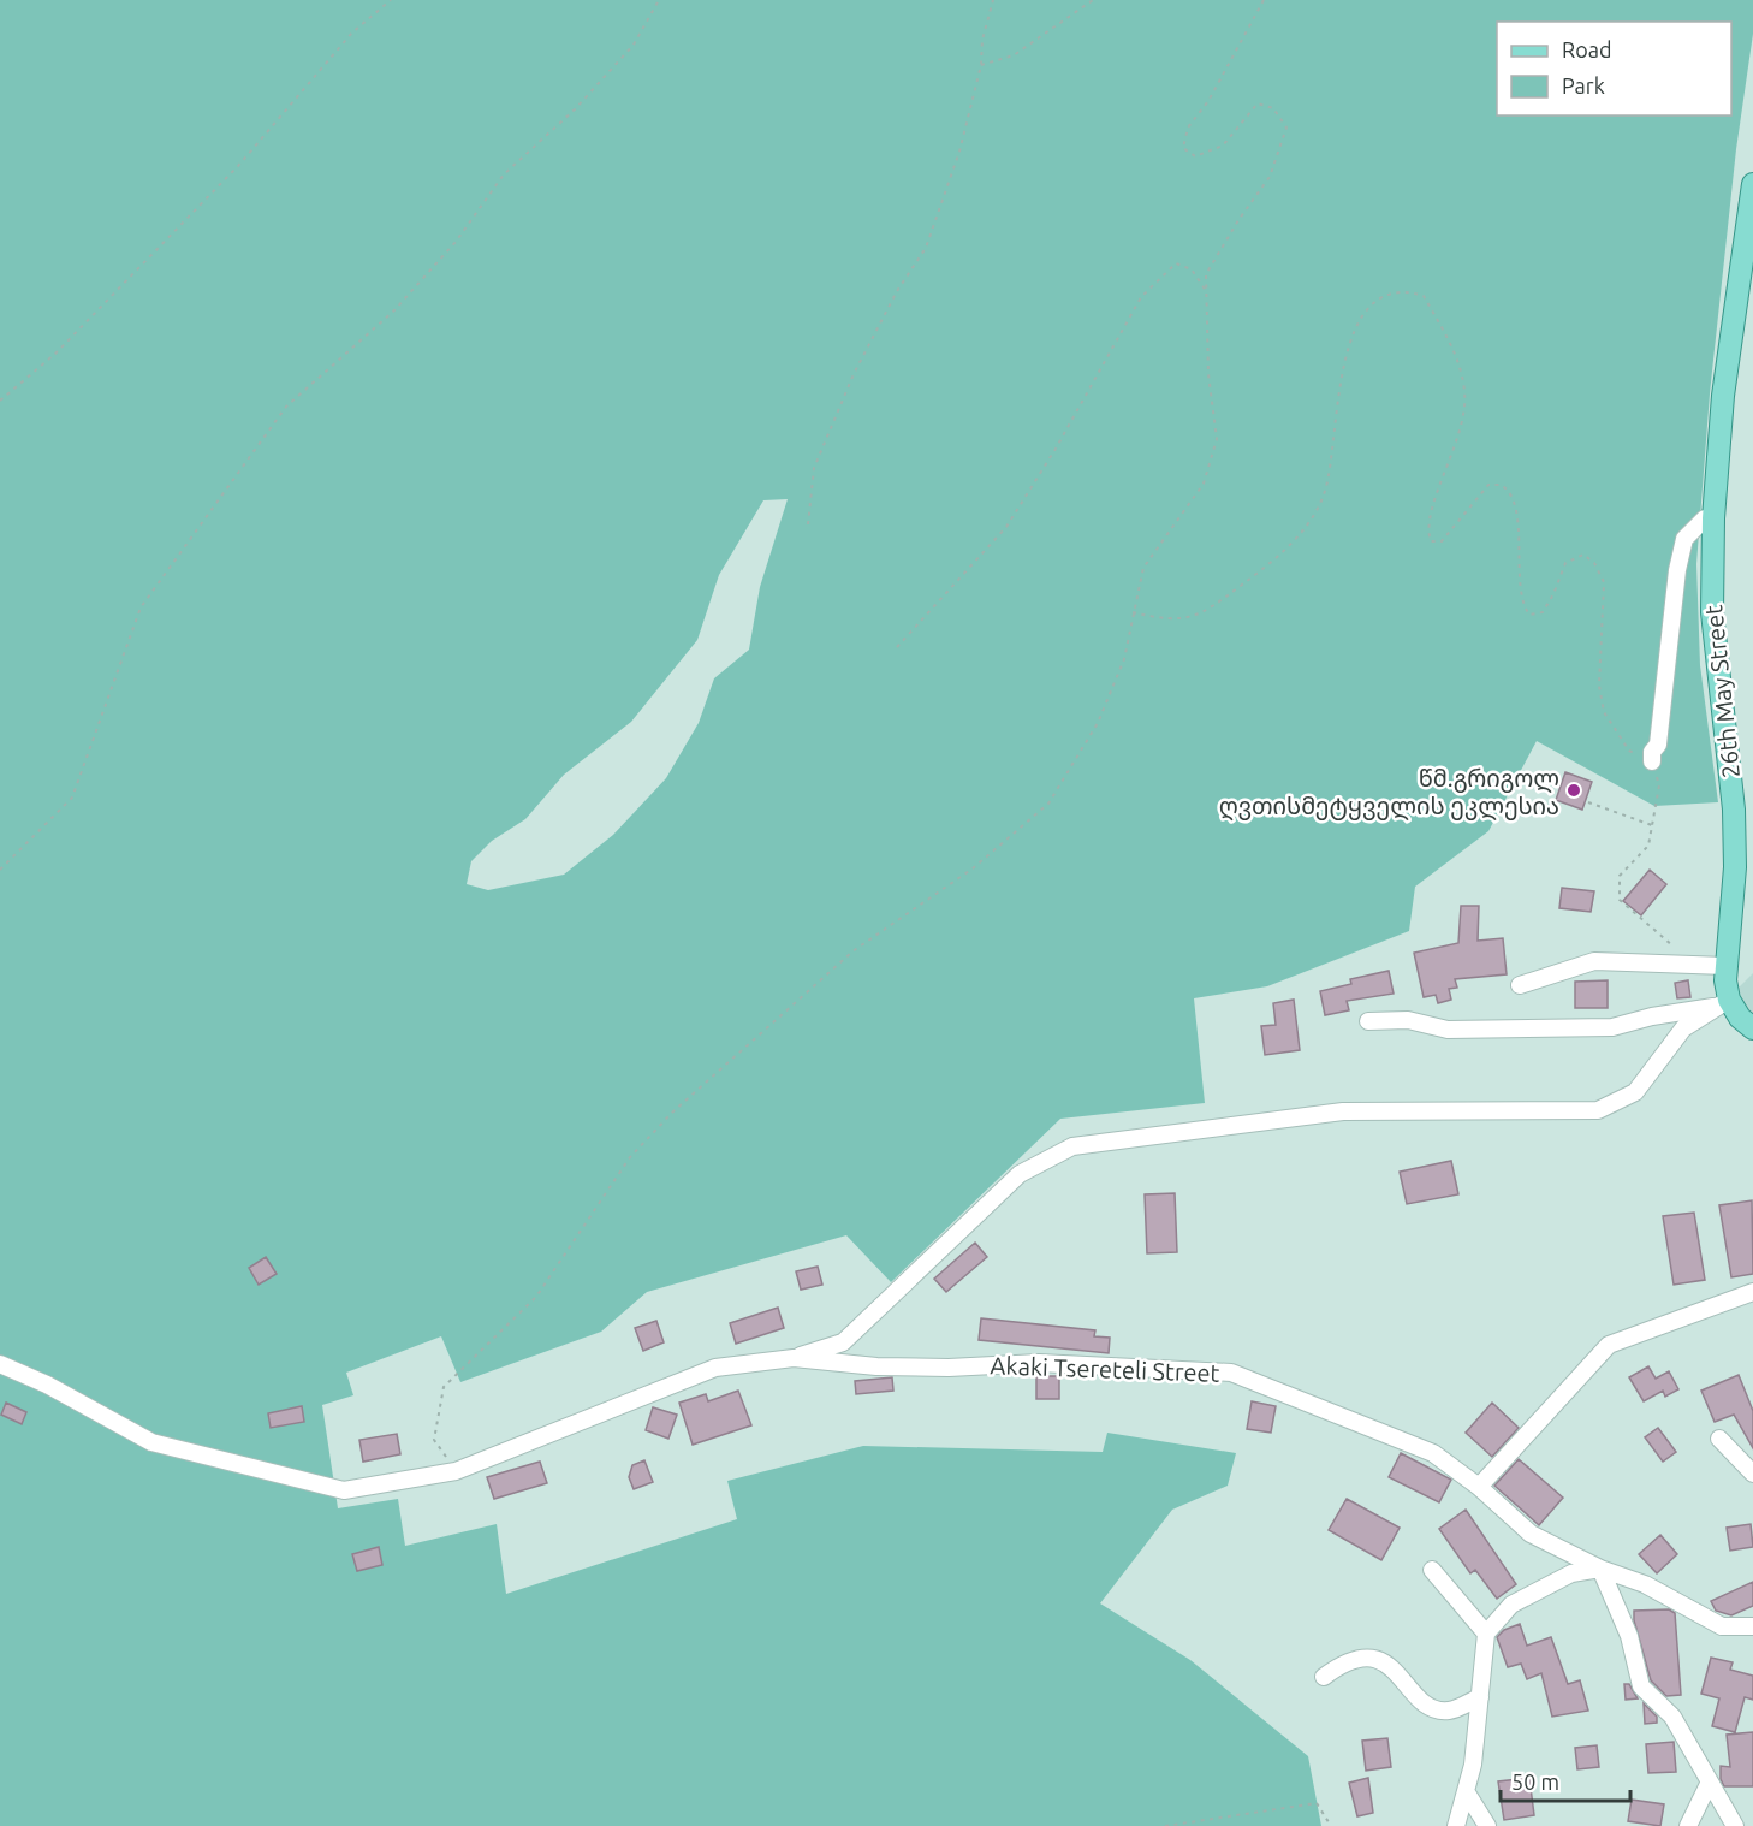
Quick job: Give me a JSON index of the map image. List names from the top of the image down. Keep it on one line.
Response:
{"streets":{"main road":["26th May Street"],"street":["Akaki Tsereteli Street"]},"places":["წმ.გრიგოლ ღვთისმეტყველის ეკლესია"],"legend":["Road","Park"],"scale_bar":"50 m"}
